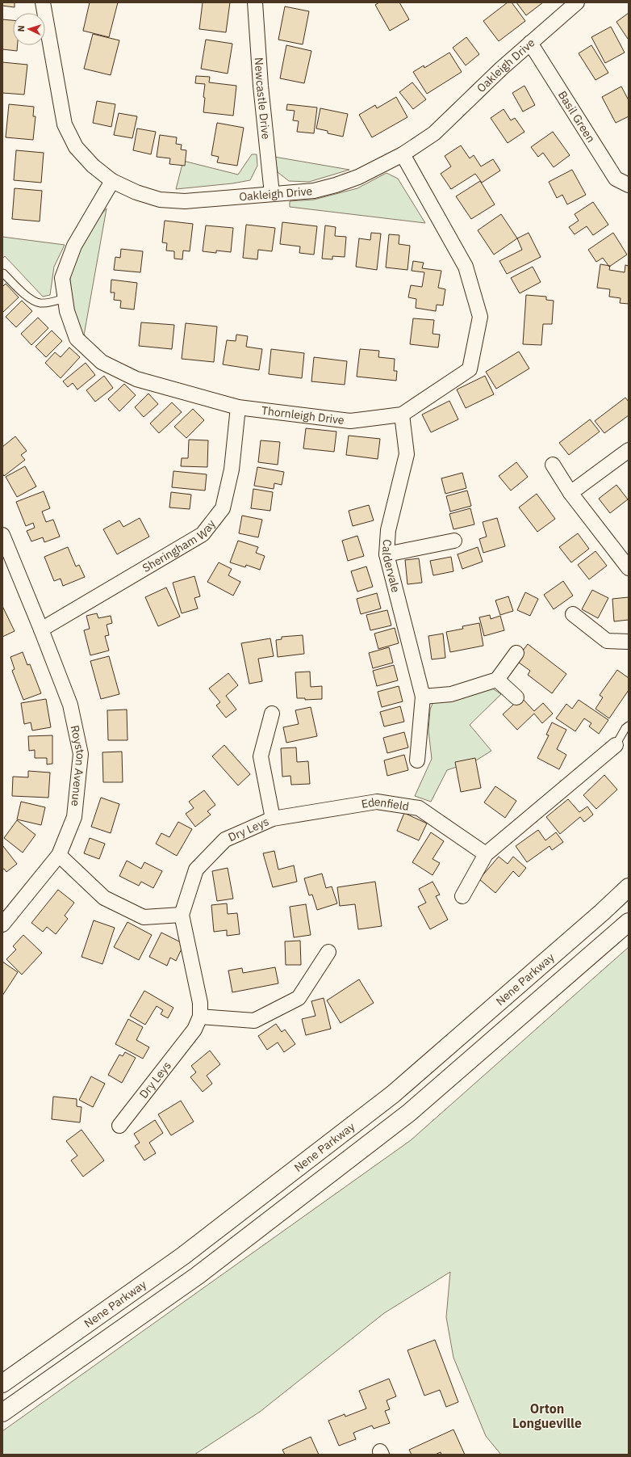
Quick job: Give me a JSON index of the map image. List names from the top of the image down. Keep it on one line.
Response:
{"streets":{"highway":["Nene Parkway"],"street":["Oakleigh Drive","Newcastle Drive","Basil Green","Thornleigh Drive","Sheringham Way","Caldervale","Royston Avenue","Edenfield","Dry Leys"]},"crossings":[["Oakleigh Drive","Newcastle Drive"],["Oakleigh Drive","Basil Green"],["Oakleigh Drive","Thornleigh Drive"],["Thornleigh Drive","Sheringham Way"],["Thornleigh Drive","Caldervale"],["Sheringham Way","Royston Avenue"],["Edenfield","Dry Leys"]],"districts":["Orton Longueville"],"north":"left"}
